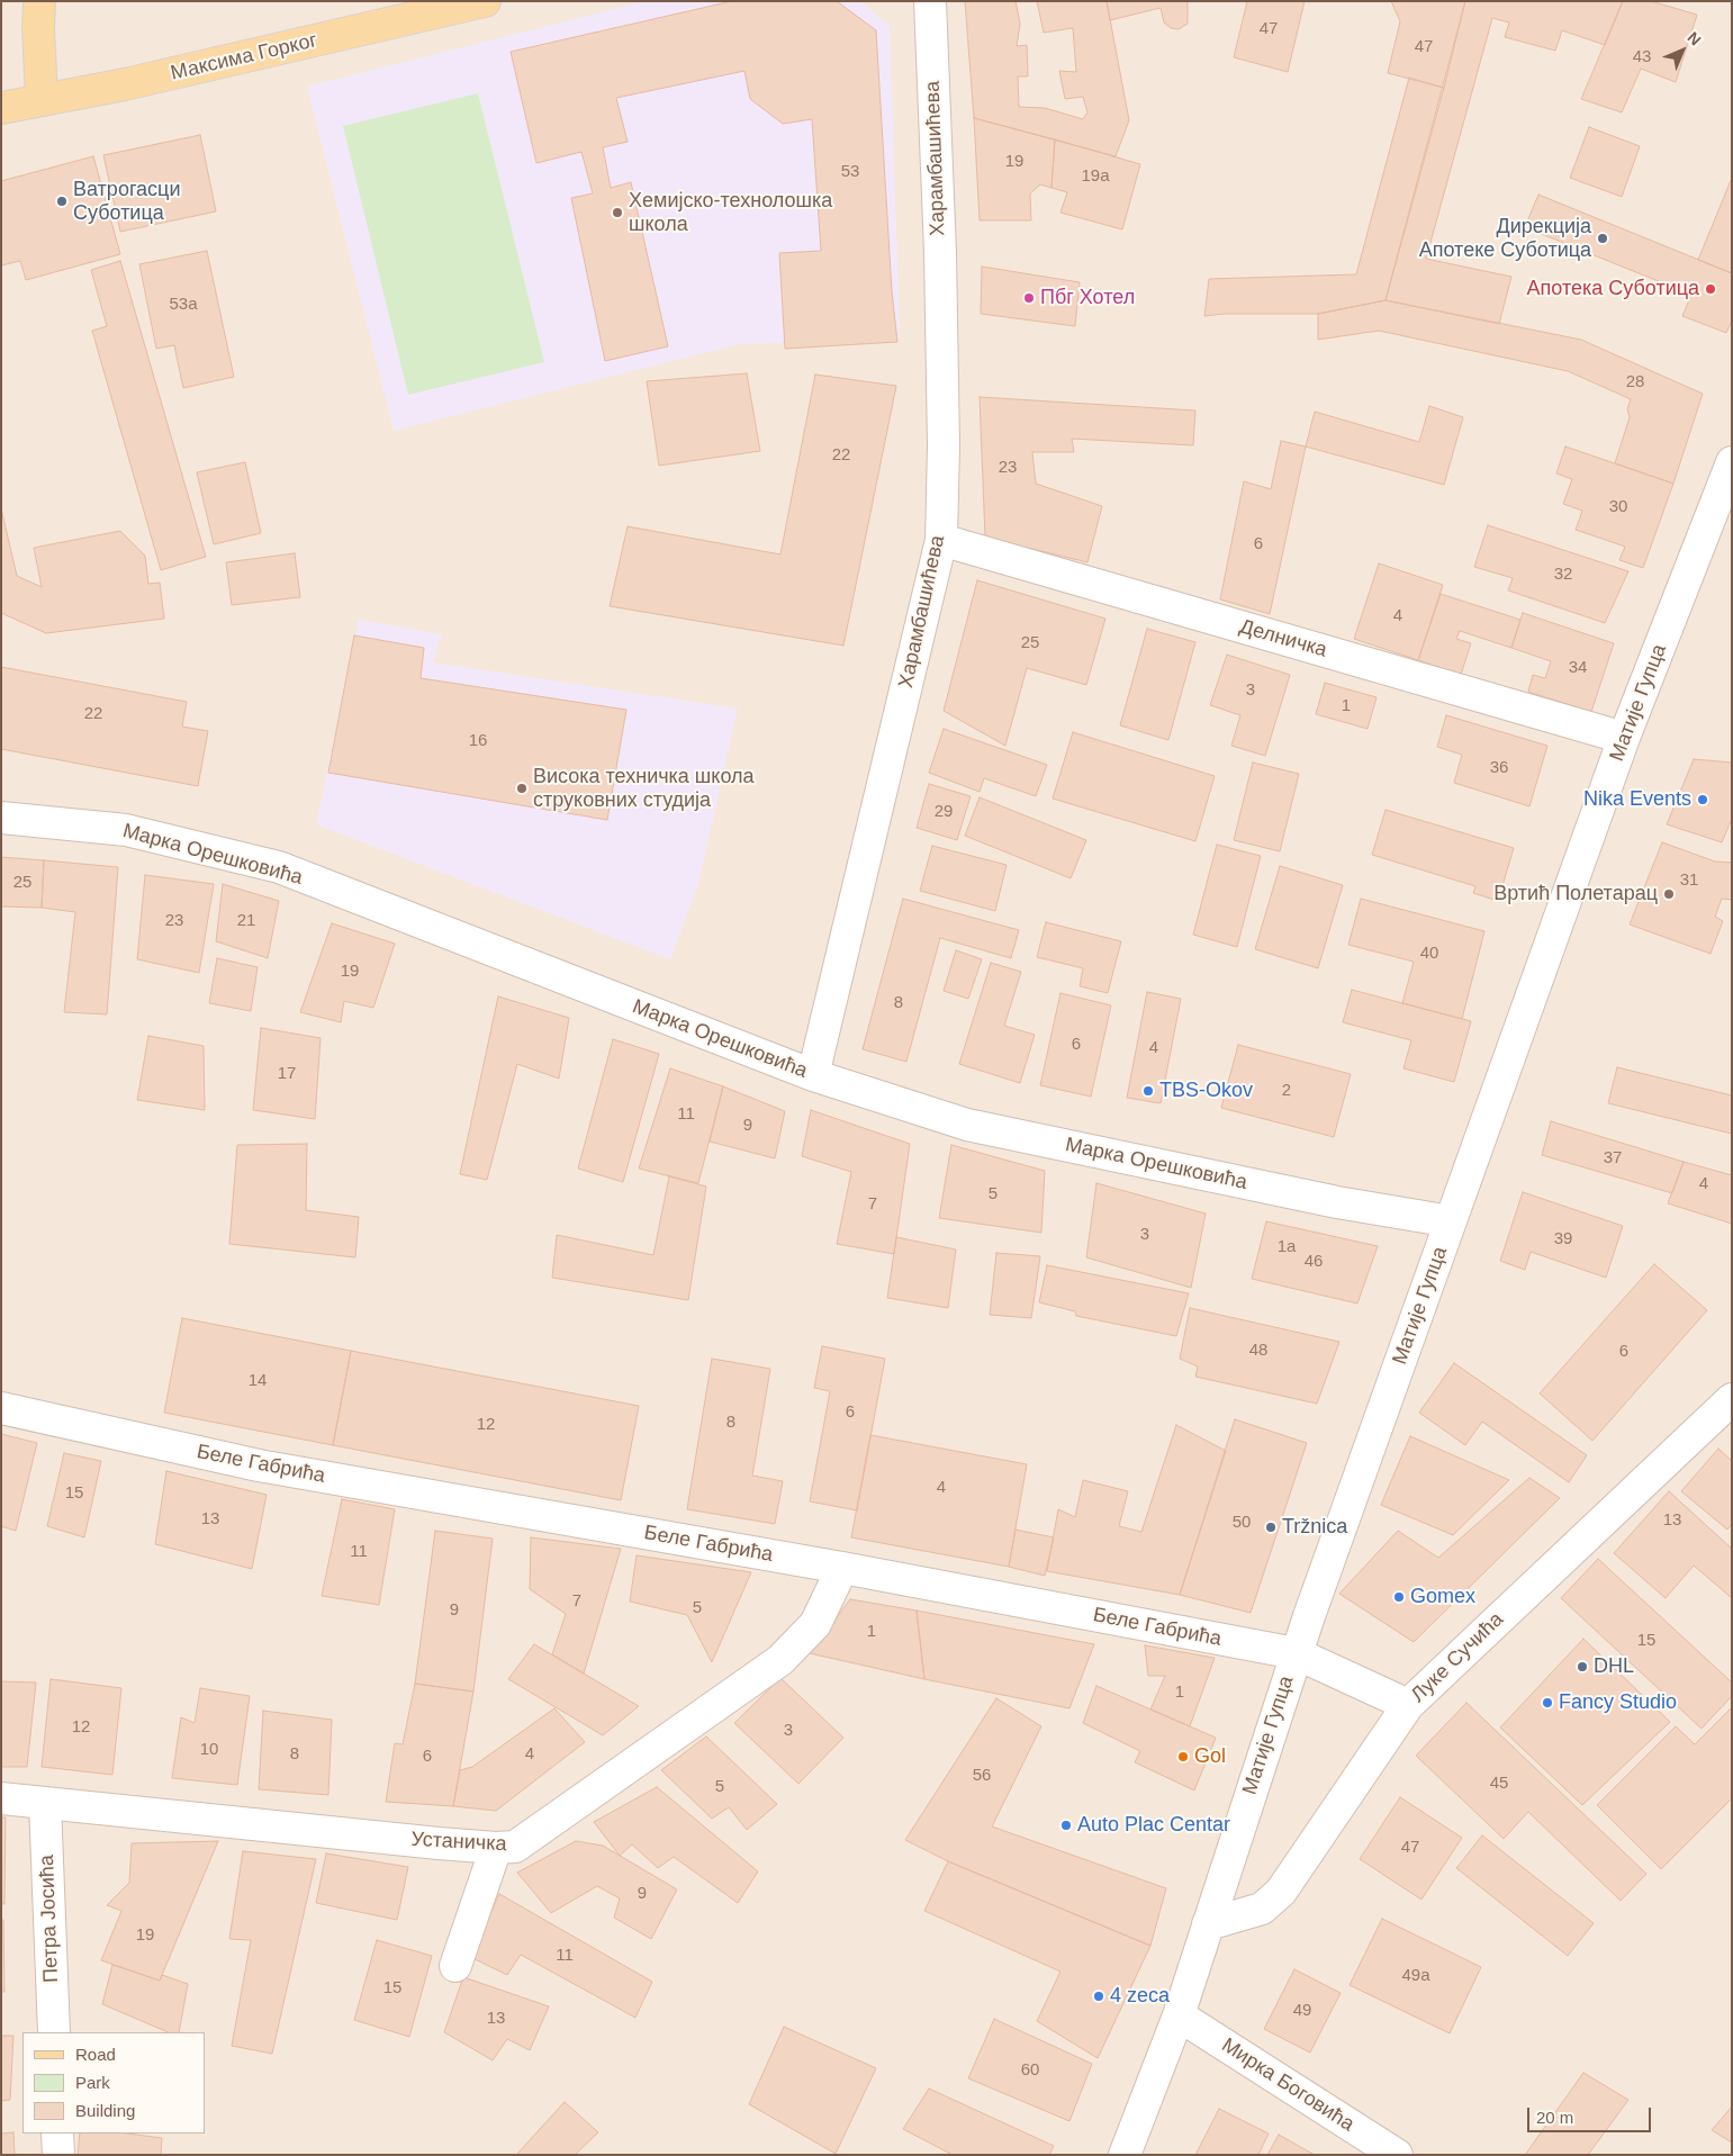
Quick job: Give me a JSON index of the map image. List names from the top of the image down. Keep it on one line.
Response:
{"streets":{"main road":["Максима Горког"],"street":["Харамбашићева","Делничка","Матије Гупца","Марка Орешковића","Беле Габрића","Луке Сучића","Устаничка","Петра Јосића","Мирка Боговића"]},"crossings":[["Харамбашићева","Делничка"],["Харамбашићева","Марка Орешковића"],["Делничка","Матије Гупца"],["Матије Гупца","Марка Орешковића"],["Матије Гупца","Беле Габрића"],["Матије Гупца","Луке Сучића"],["Матије Гупца","Мирка Боговића"],["Беле Габрића","Луке Сучића"],["Беле Габрића","Устаничка"],["Устаничка","Петра Јосића"]],"places":["Ватрогасци Суботица","Хемијско-технолошка школа","Дирекција Апотеке Суботица","Апотека Суботица","Пбг Хотел","Висока техничка школа струковних студија","Nika Events","Вртић Полетарац","TBS-Okov","Tržnica","Gomex","DHL","Fancy Studio","Gol","Auto Plac Centar","4 zeca"],"house_numbers":["47","47","43","19","53","19a","53a","28","22","23","30","6","32","4","25","34","3","1","22","16","36","29","31","25","23","21","40","19","8","6","4","17","2","11","9","37","4","5","7","3","39","1a","46","48","6","14","6","8","12","4","15","13","13","50","11","7","5","9","1","15","1","12","3","10","8","4","6","56","45","5","47","9","19","11","49a","15","49","13","60"],"legend":["Road","Park","Building"],"scale_bar":"20 m","north":"top right"}
